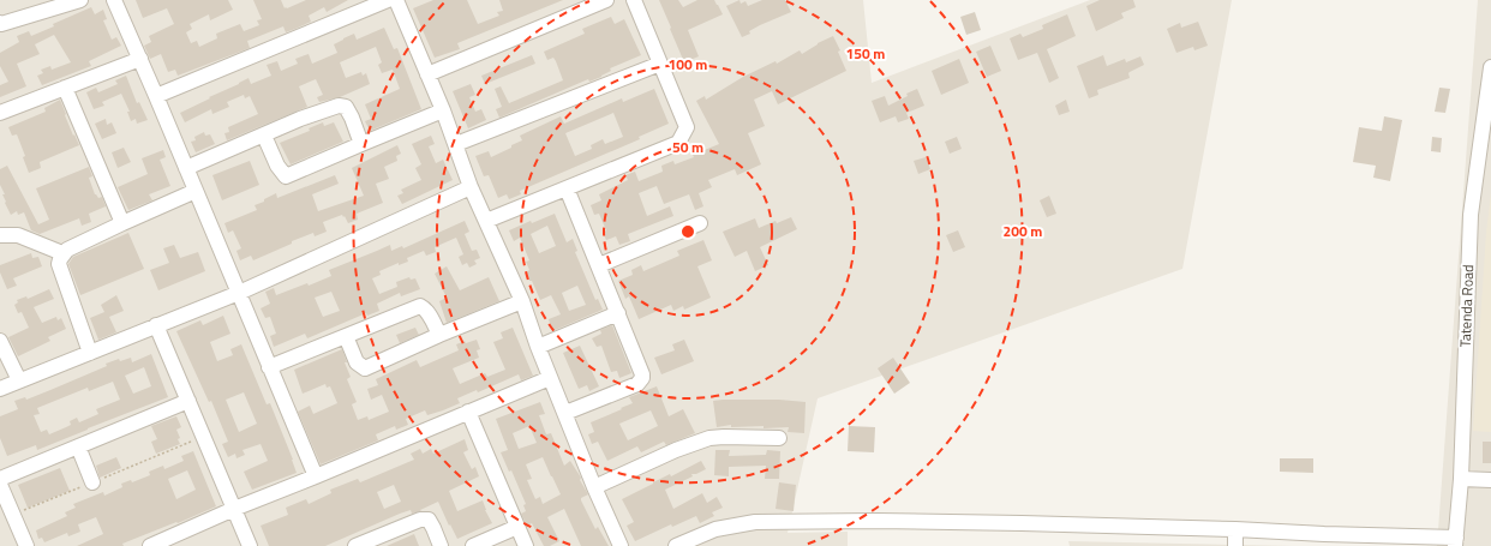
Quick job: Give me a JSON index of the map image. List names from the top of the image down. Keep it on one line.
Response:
{"streets":{"street":["Tatenda Road"]},"rings":["150 m","100 m","50 m","200 m"]}
